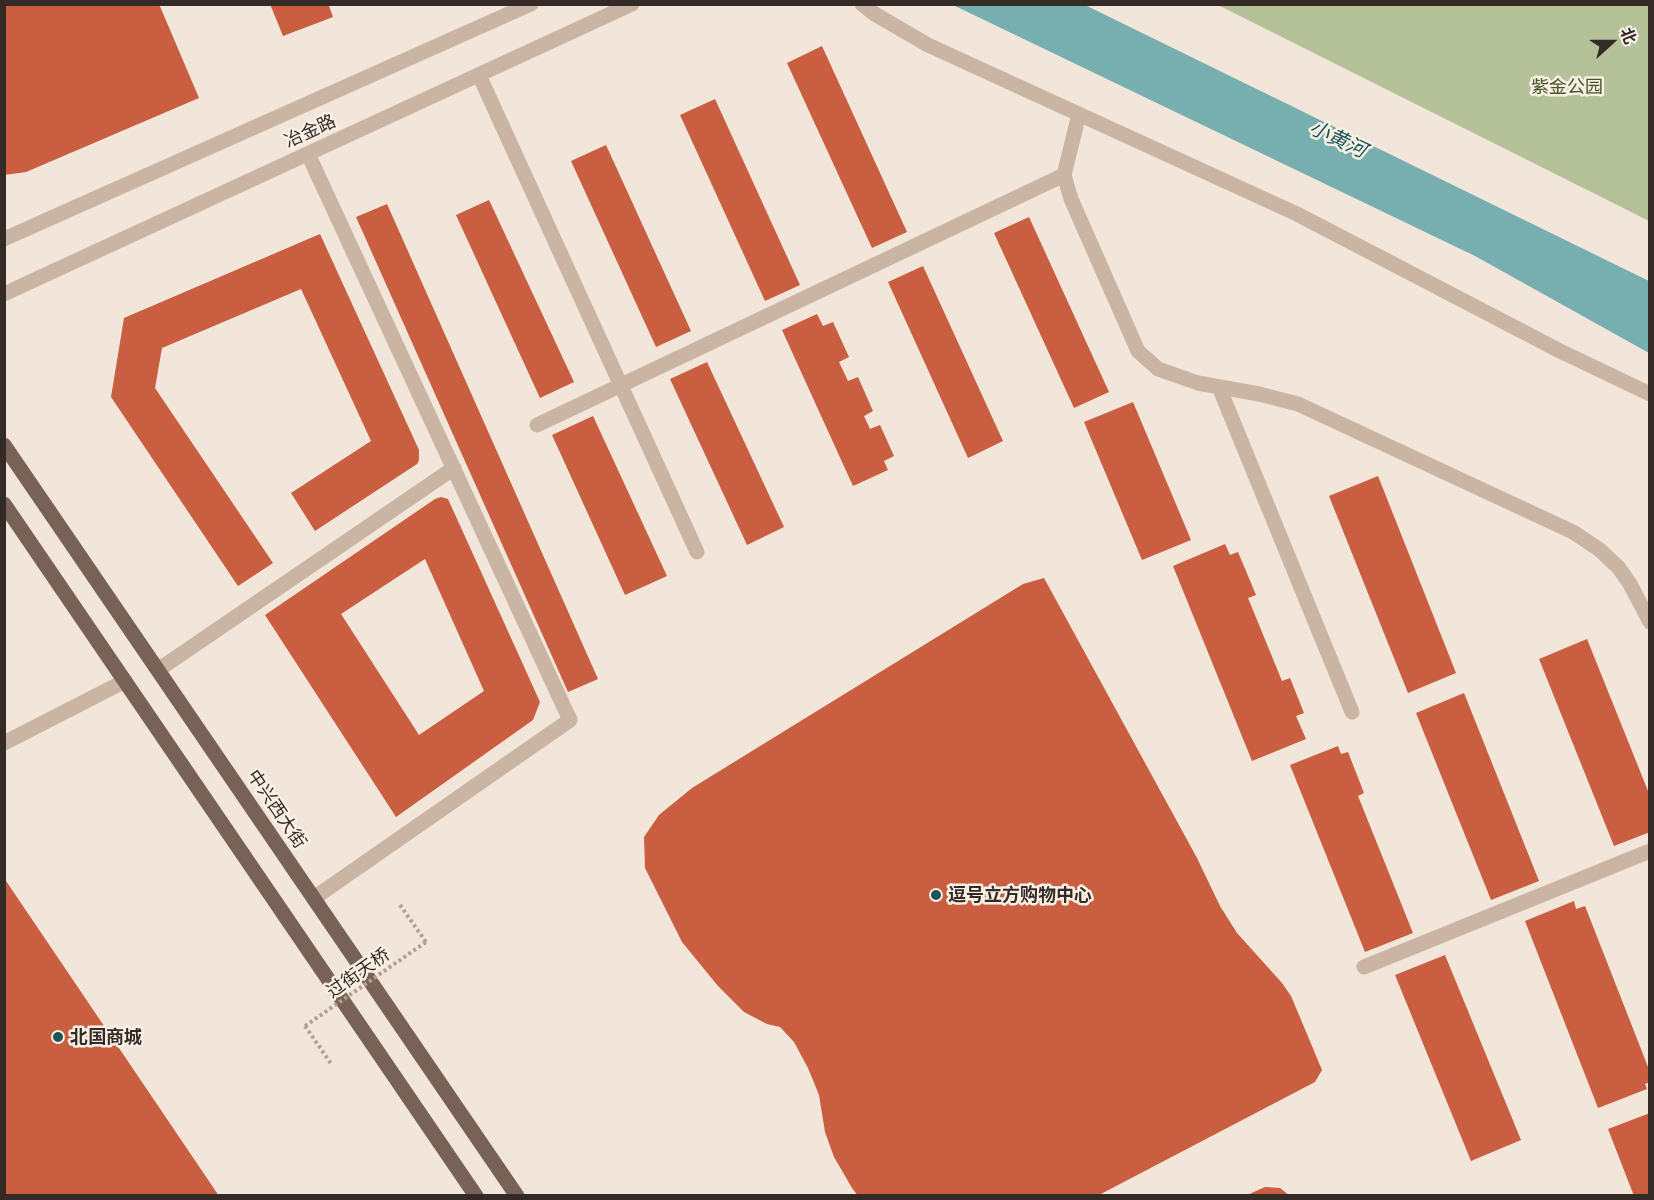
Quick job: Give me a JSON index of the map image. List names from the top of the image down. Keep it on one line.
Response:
{"streets":{"main road":["中兴西大街"],"street":["冶金路"],"path":["过街天桥"]},"water":["小黄河"],"parks":["紫金公园"],"places":["逗号立方购物中心","北国商城"],"north":"right"}
